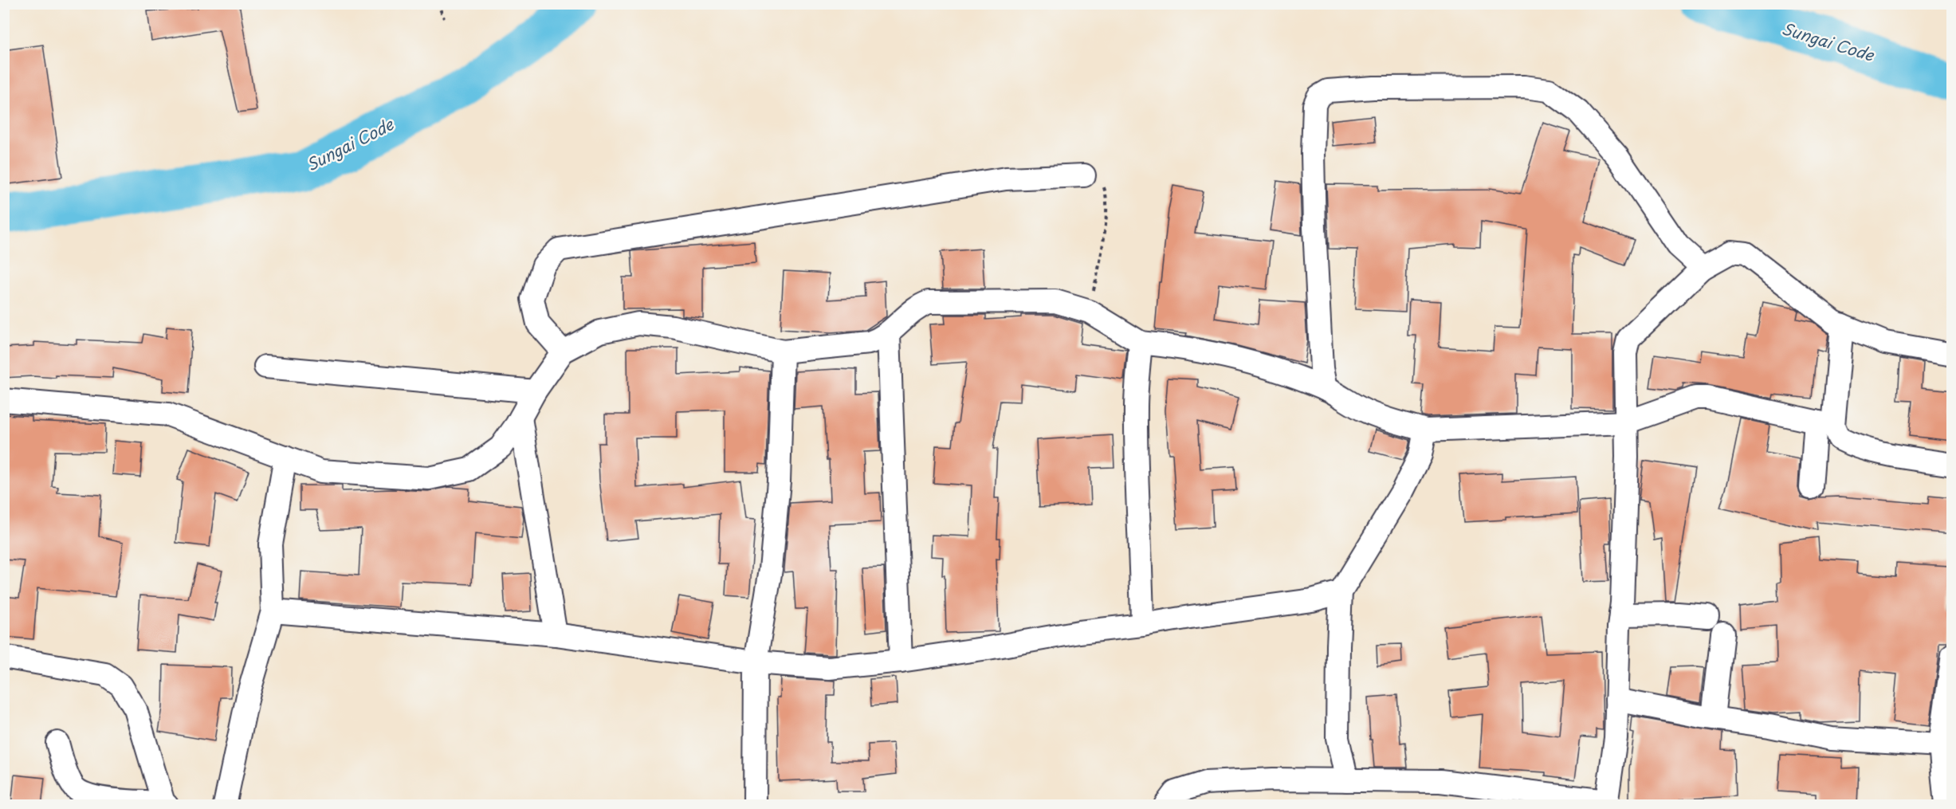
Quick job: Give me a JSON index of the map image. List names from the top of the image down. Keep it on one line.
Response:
{"water":["Sungai Code"]}
